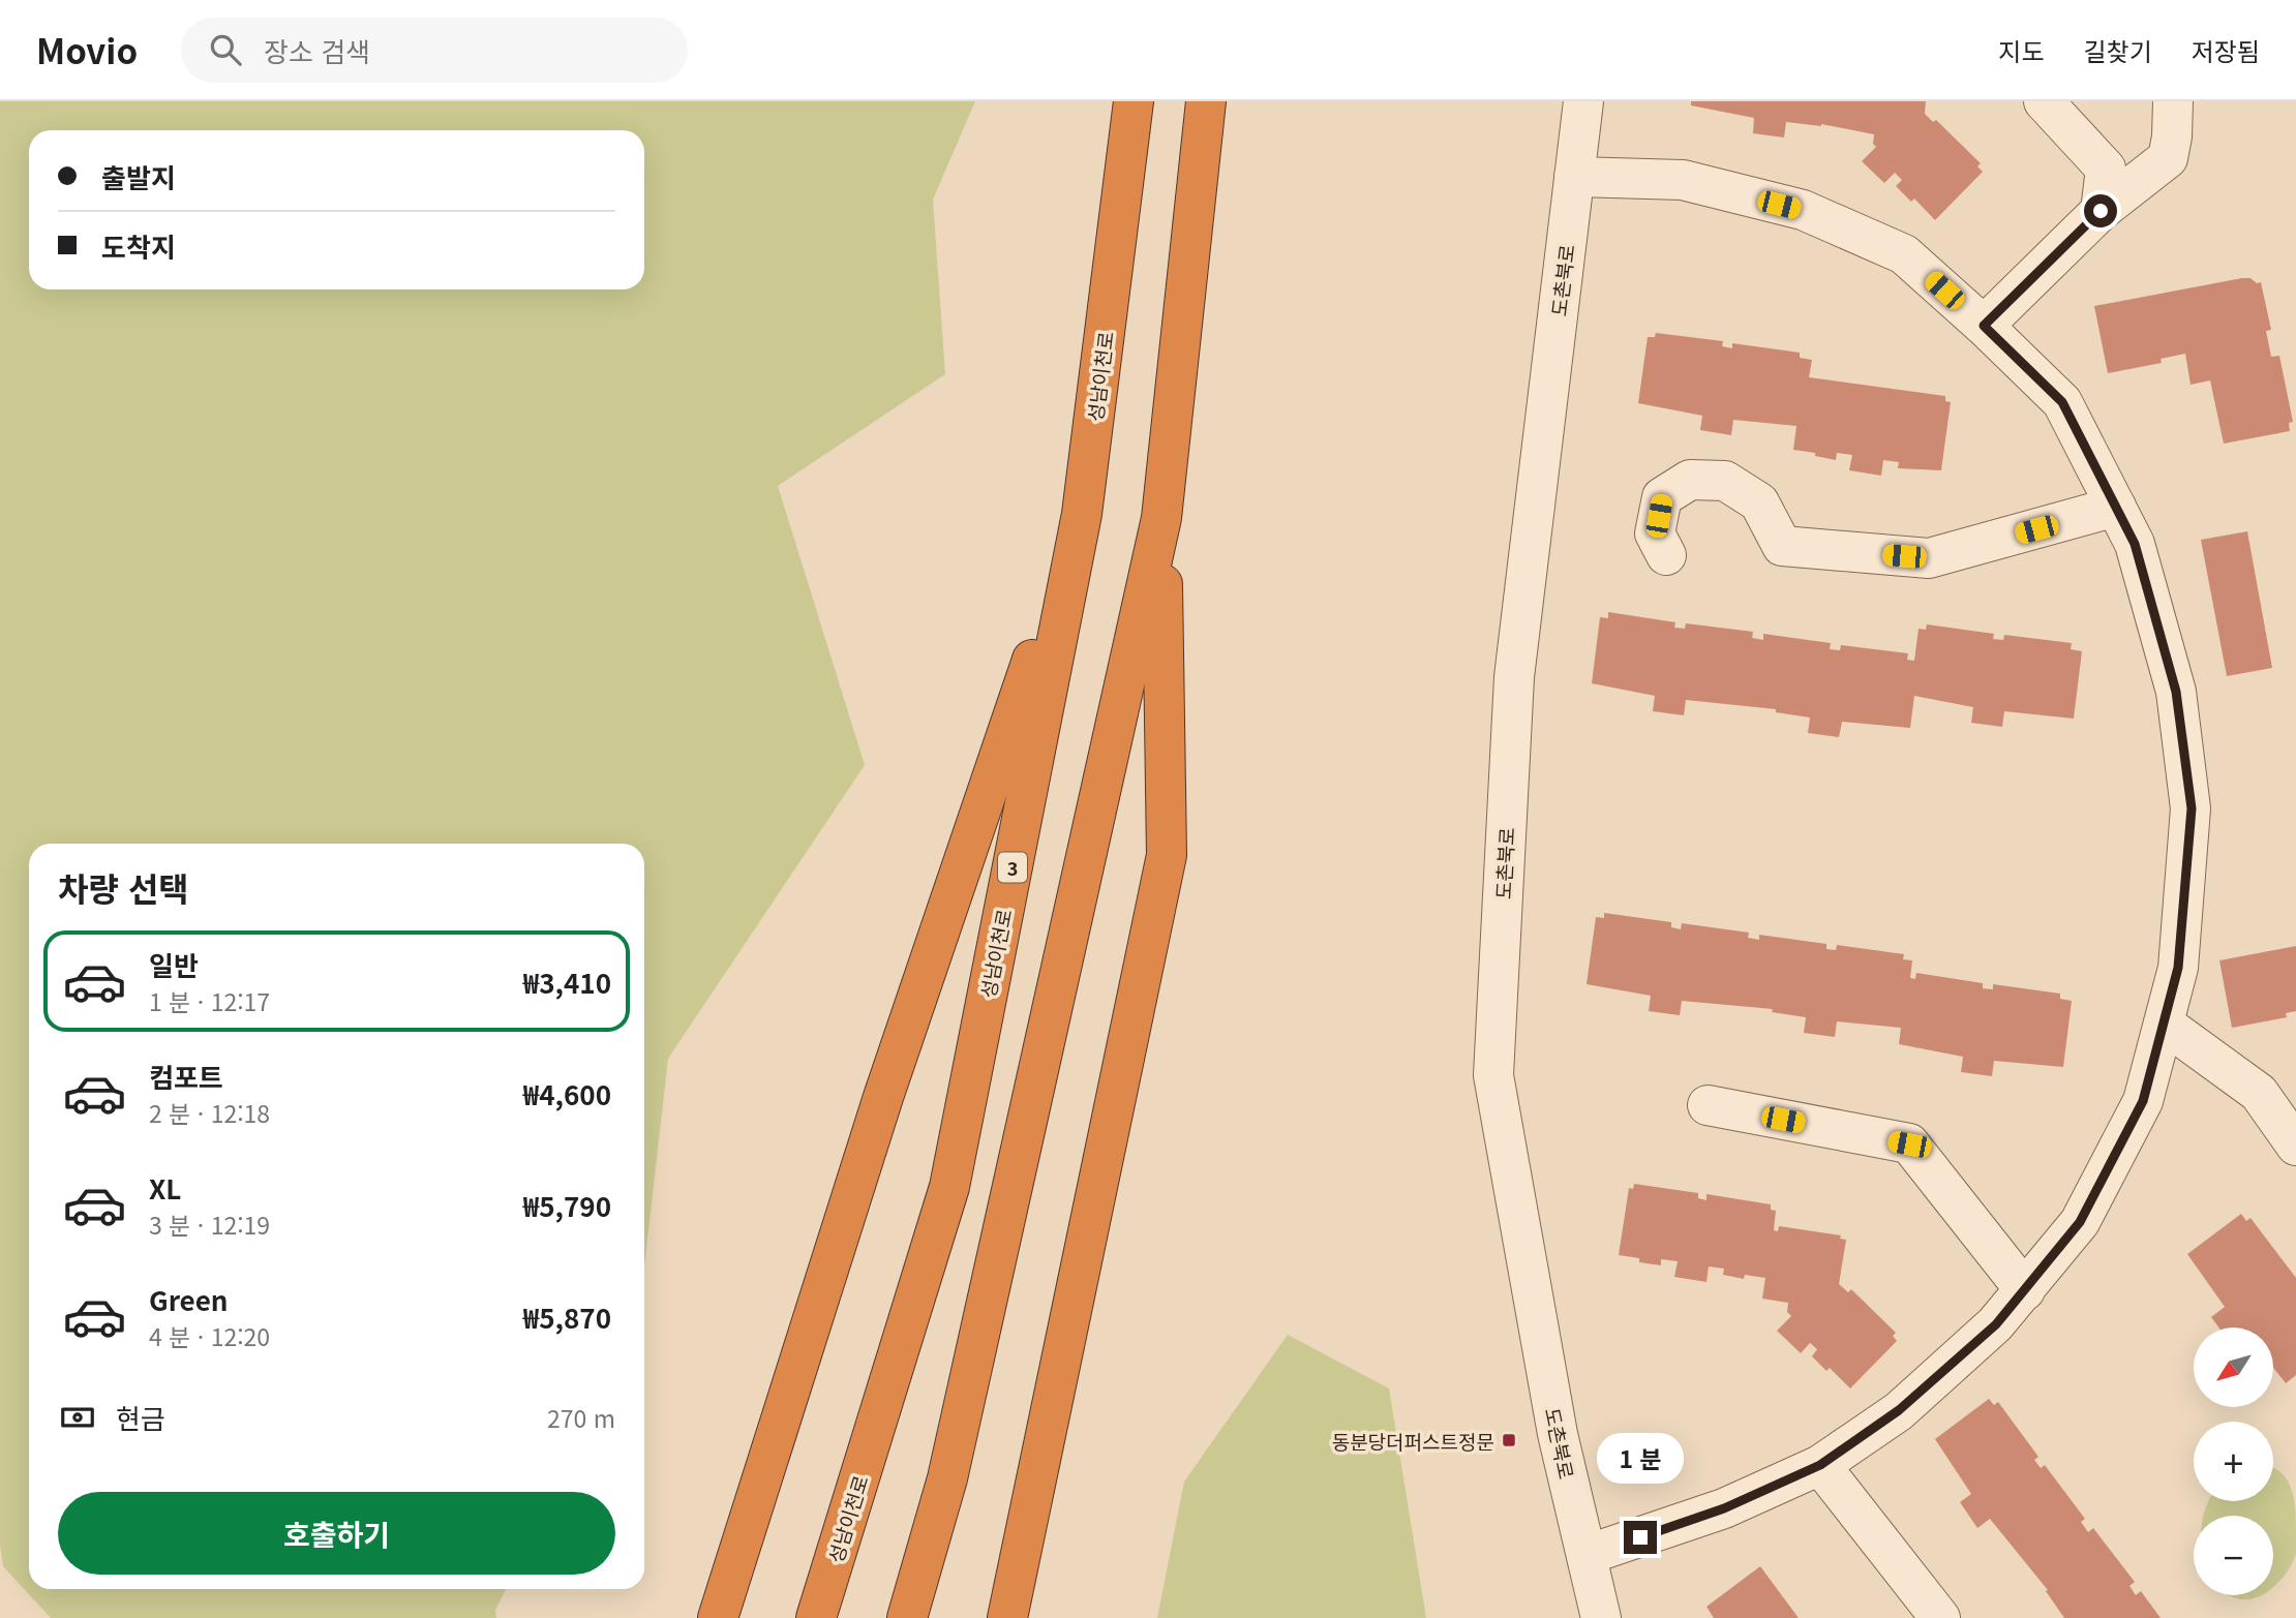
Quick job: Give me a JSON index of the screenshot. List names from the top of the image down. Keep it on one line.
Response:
{"streets":{"highway":["성남이천로","3"],"street":["도촌북로"]},"places":{"transit":["동분당더퍼스트정문"]},"north":"bottom left","page":{"header":"Movio","search":"장소 검색","nav":["지도","길찾기","저장됨"],"banner":["출발지","도착지"],"heading":"차량 선택","list":[{"name":"일반","note":"1 분 · 12:17","value":"₩3,410"},{"name":"컴포트","note":"2 분 · 12:18","value":"₩4,600"},{"name":"XL","note":"3 분 · 12:19","value":"₩5,790"},{"name":"Green","note":"4 분 · 12:20","value":"₩5,870"}],"map_buttons":["+","−"],"pay":["현금","270 m"],"bubble":"1 분","buttons":"호출하기"}}
